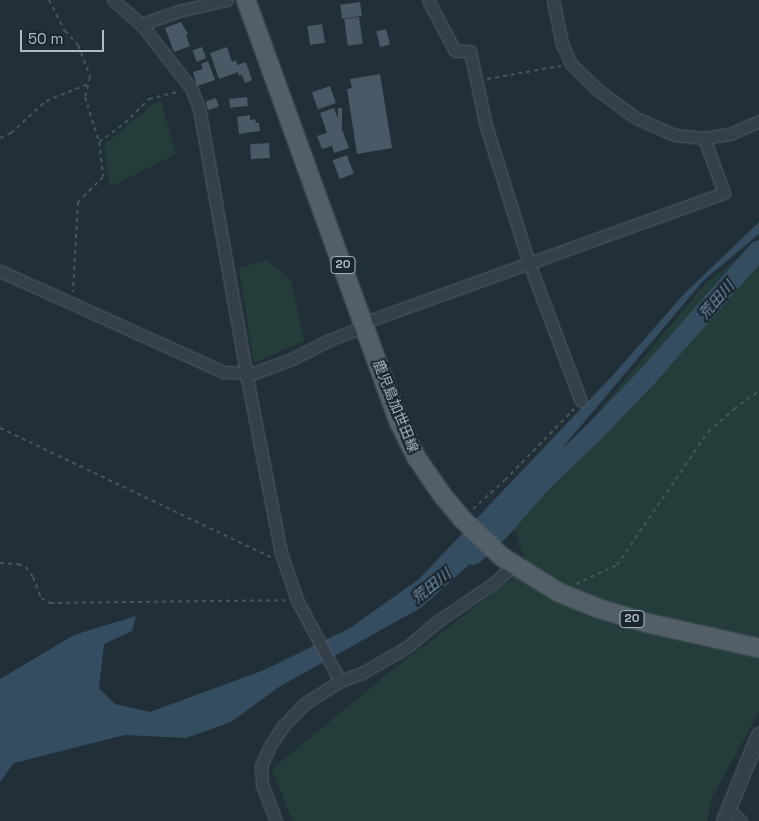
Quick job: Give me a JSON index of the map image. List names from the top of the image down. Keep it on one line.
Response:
{"streets":{"main road":["20","鹿児島加世田線"]},"water":["荒田川"],"scale_bar":"50 m"}
